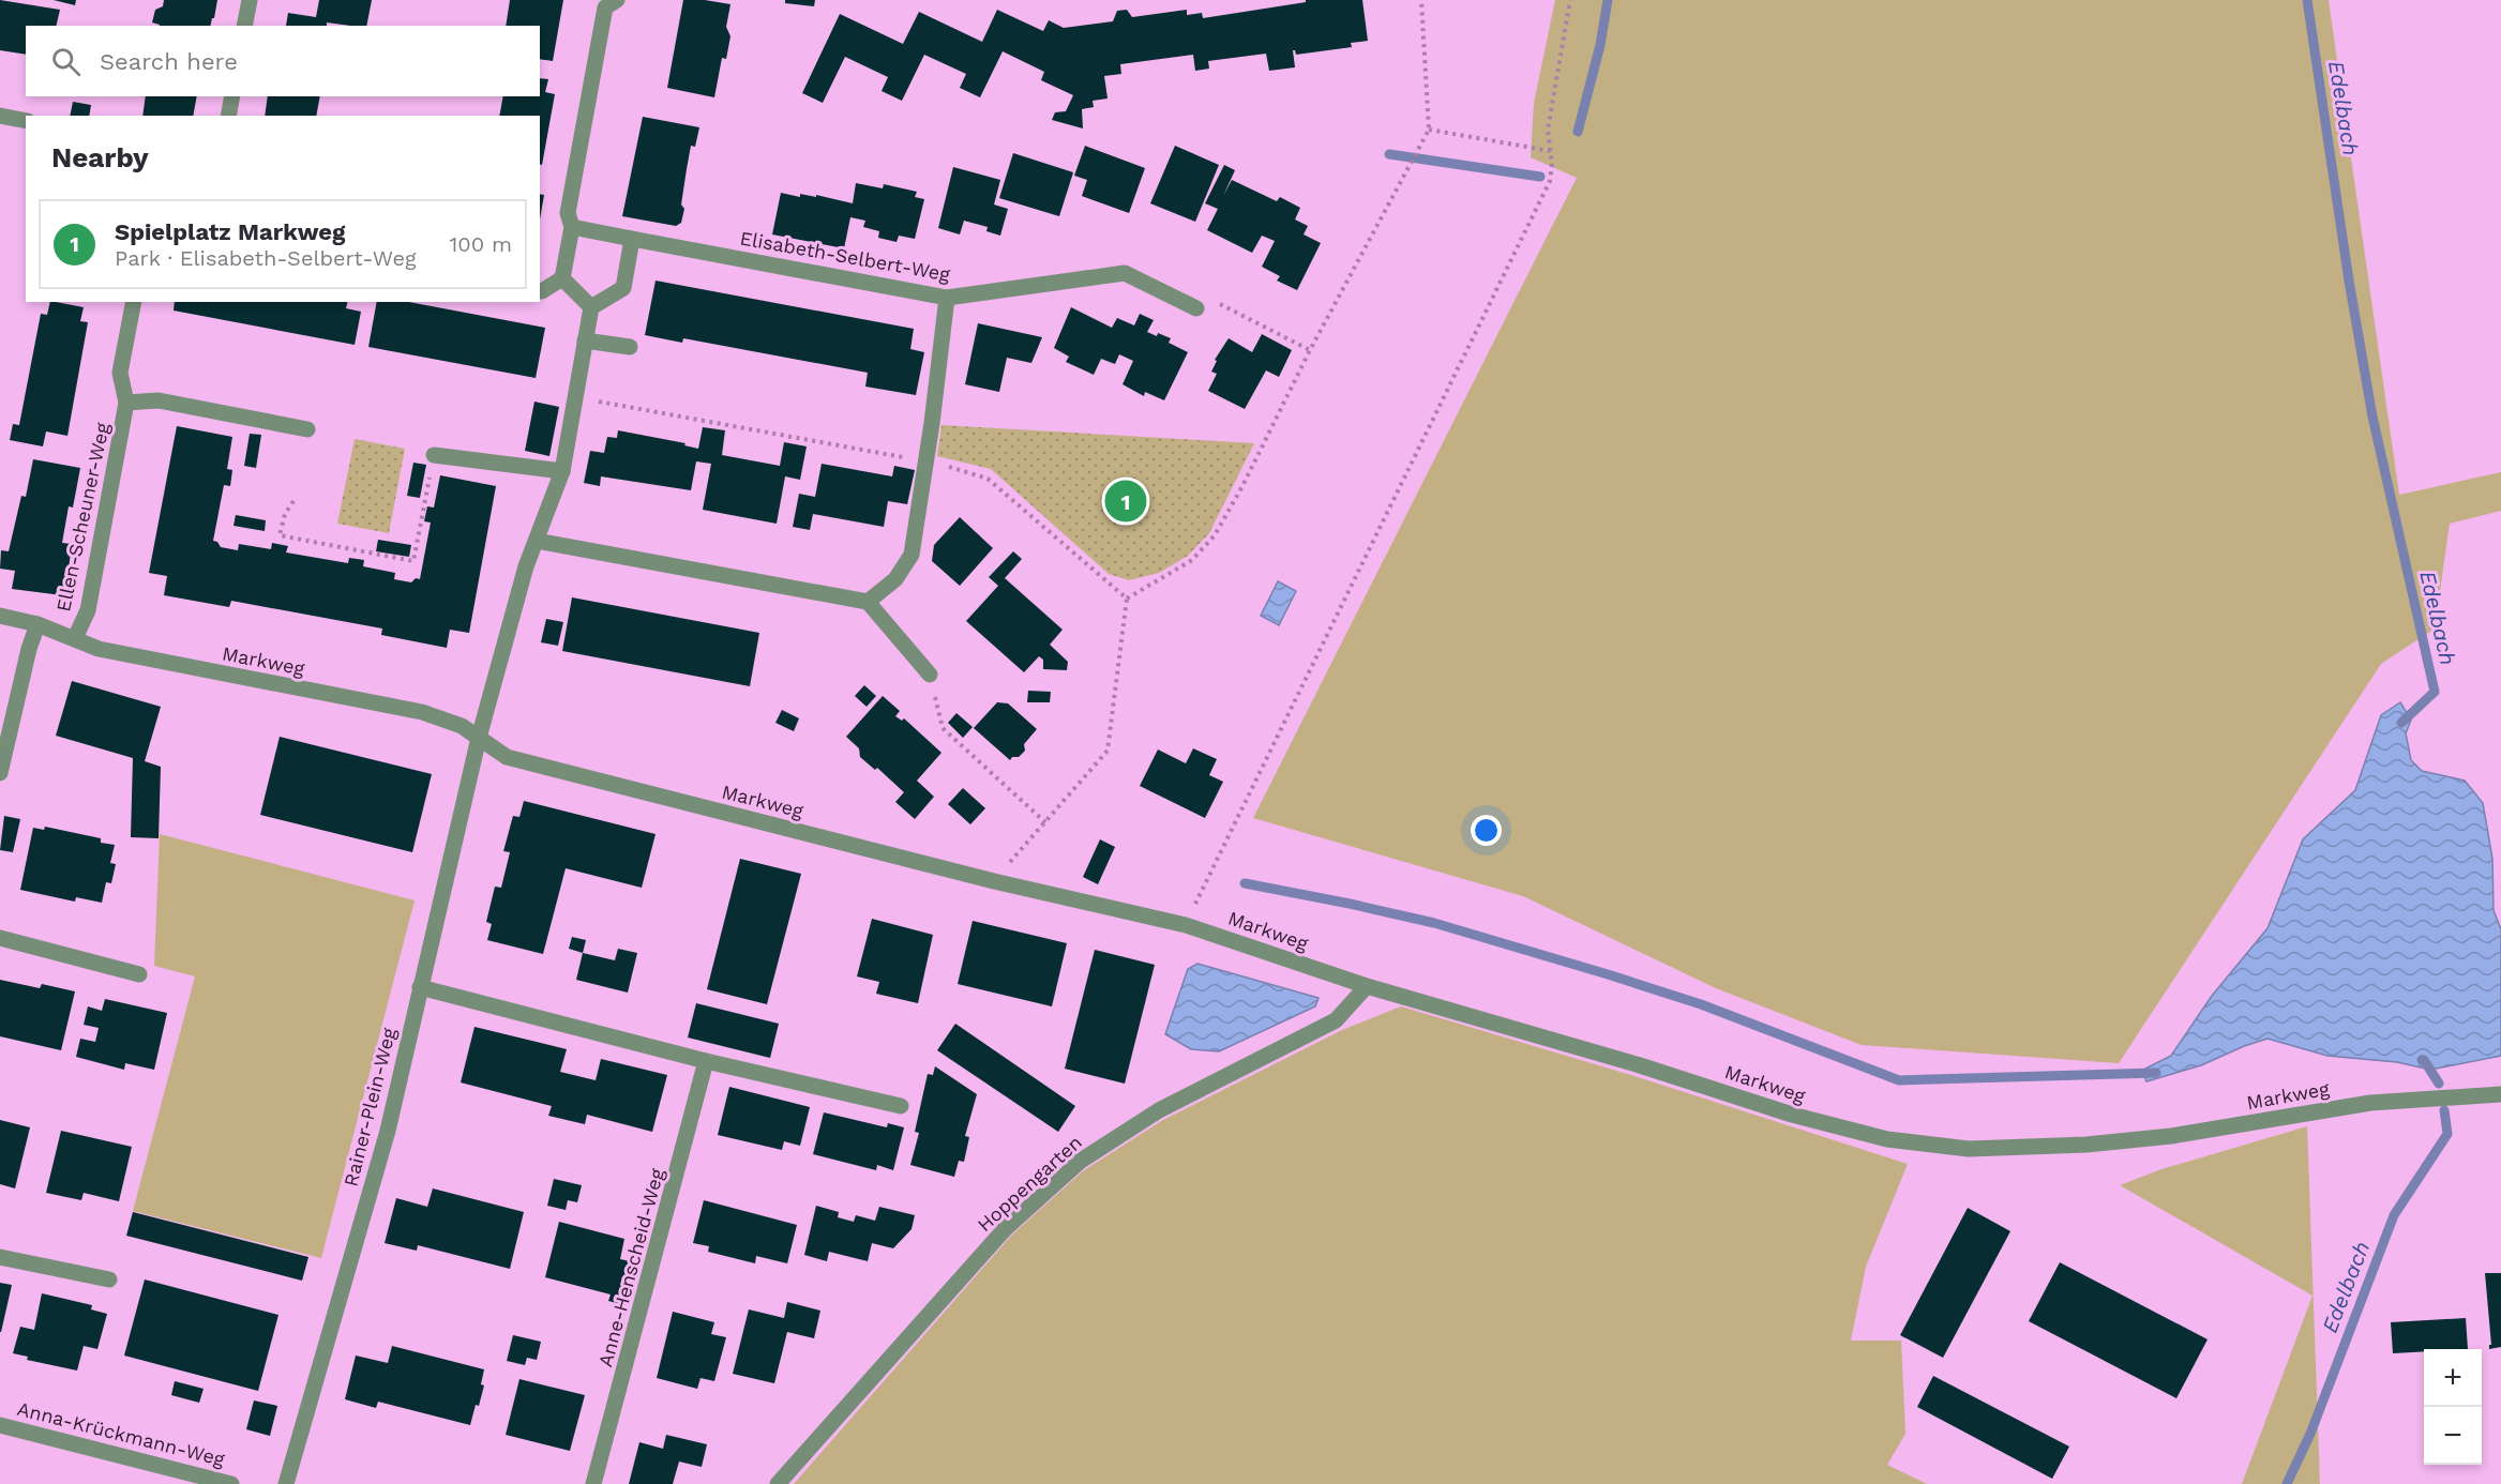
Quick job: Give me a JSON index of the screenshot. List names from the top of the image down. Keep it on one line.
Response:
{"streets":{"street":["Elisabeth-Selbert-Weg","Ellen-Scheuner-Weg","Markweg","Rainer-Plein-Weg","Hoppengarten","Anne-Henscheid-Weg","Anna-Krückmann-Weg"]},"crossings":[["Ellen-Scheuner-Weg","Markweg"],["Markweg","Rainer-Plein-Weg"],["Markweg","Hoppengarten"]],"water":["Edelbach"],"page":{"search":"Search here","heading":"Nearby","list":[{"mark":"1","name":"Spielplatz Markweg","note":"Park · Elisabeth-Selbert-Weg","value":"100 m"}],"pins":"1","map_buttons":["+","−"]}}
